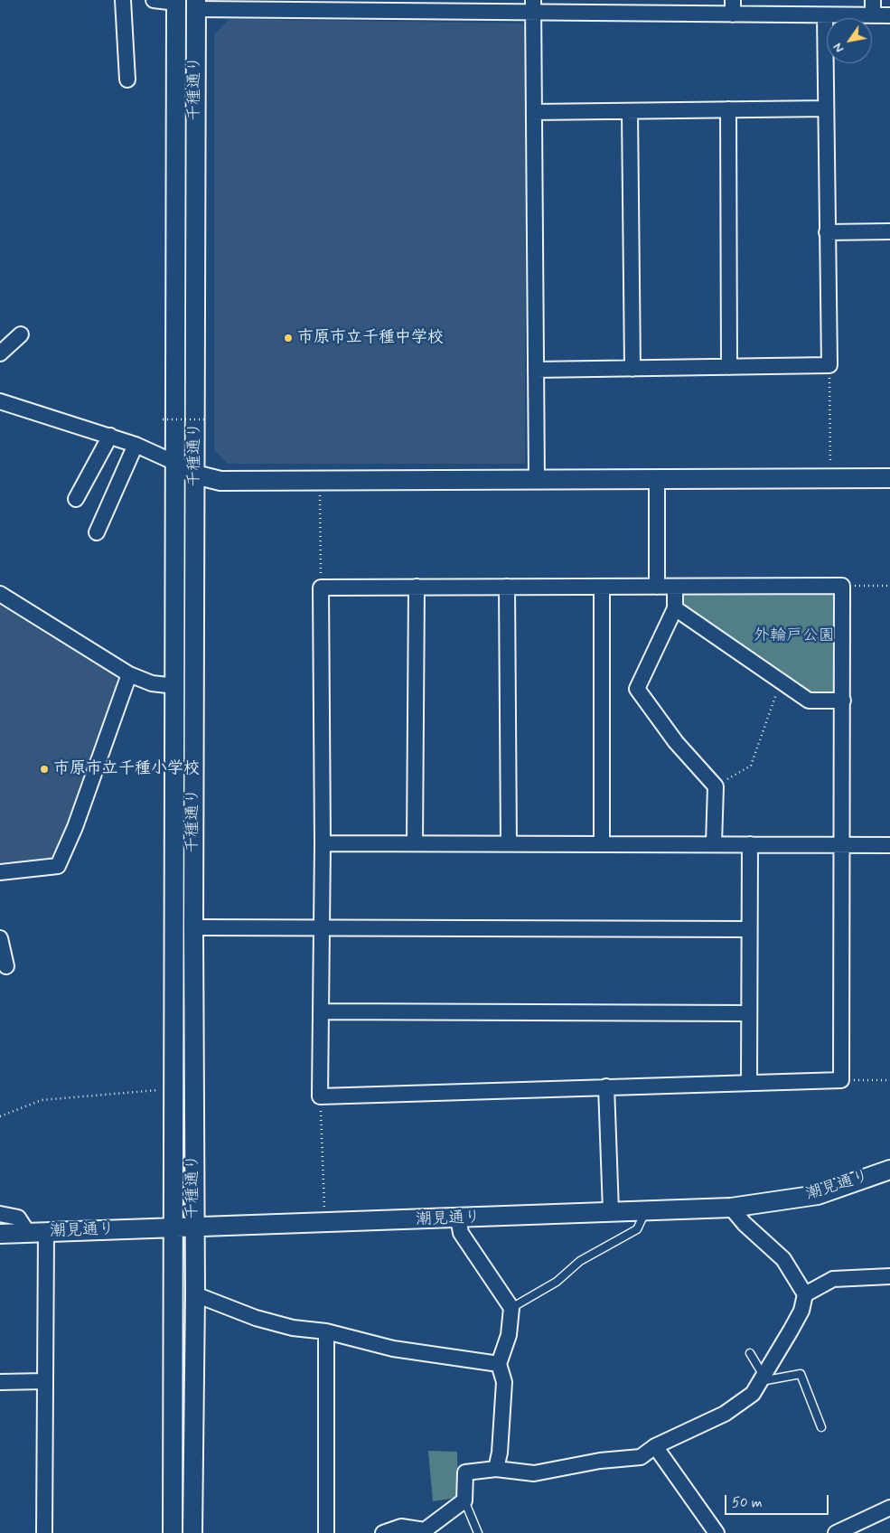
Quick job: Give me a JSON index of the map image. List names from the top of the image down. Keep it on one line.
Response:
{"streets":{"street":["千種通り","潮見通り"]},"crossings":[["千種通り","潮見通り"]],"parks":["外輪戸公園"],"places":["市原市立千種中学校","市原市立千種小学校"],"scale_bar":"50 m","north":"bottom left"}
